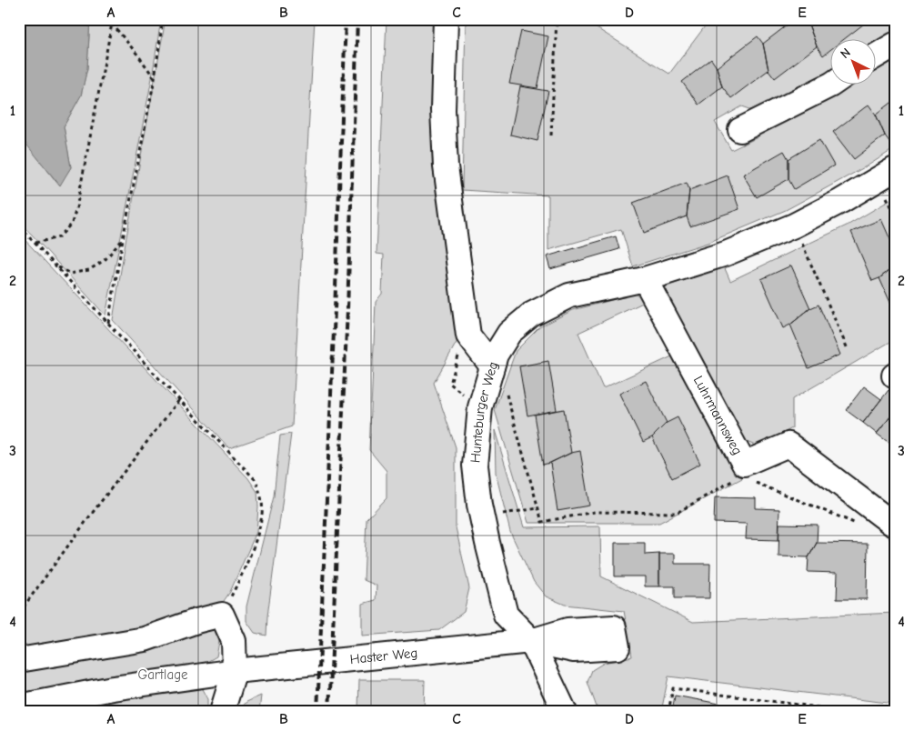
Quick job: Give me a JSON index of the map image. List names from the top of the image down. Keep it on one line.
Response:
{"streets":{"street":["Hunteburger Weg","Luhrmannsweg","Haster Weg"]},"crossings":[["Hunteburger Weg","Haster Weg"]],"parks":["Gartlage"],"north":"top left","grid":{"columns":["A","B","C","D","E"],"rows":["1","2","3","4"]}}
